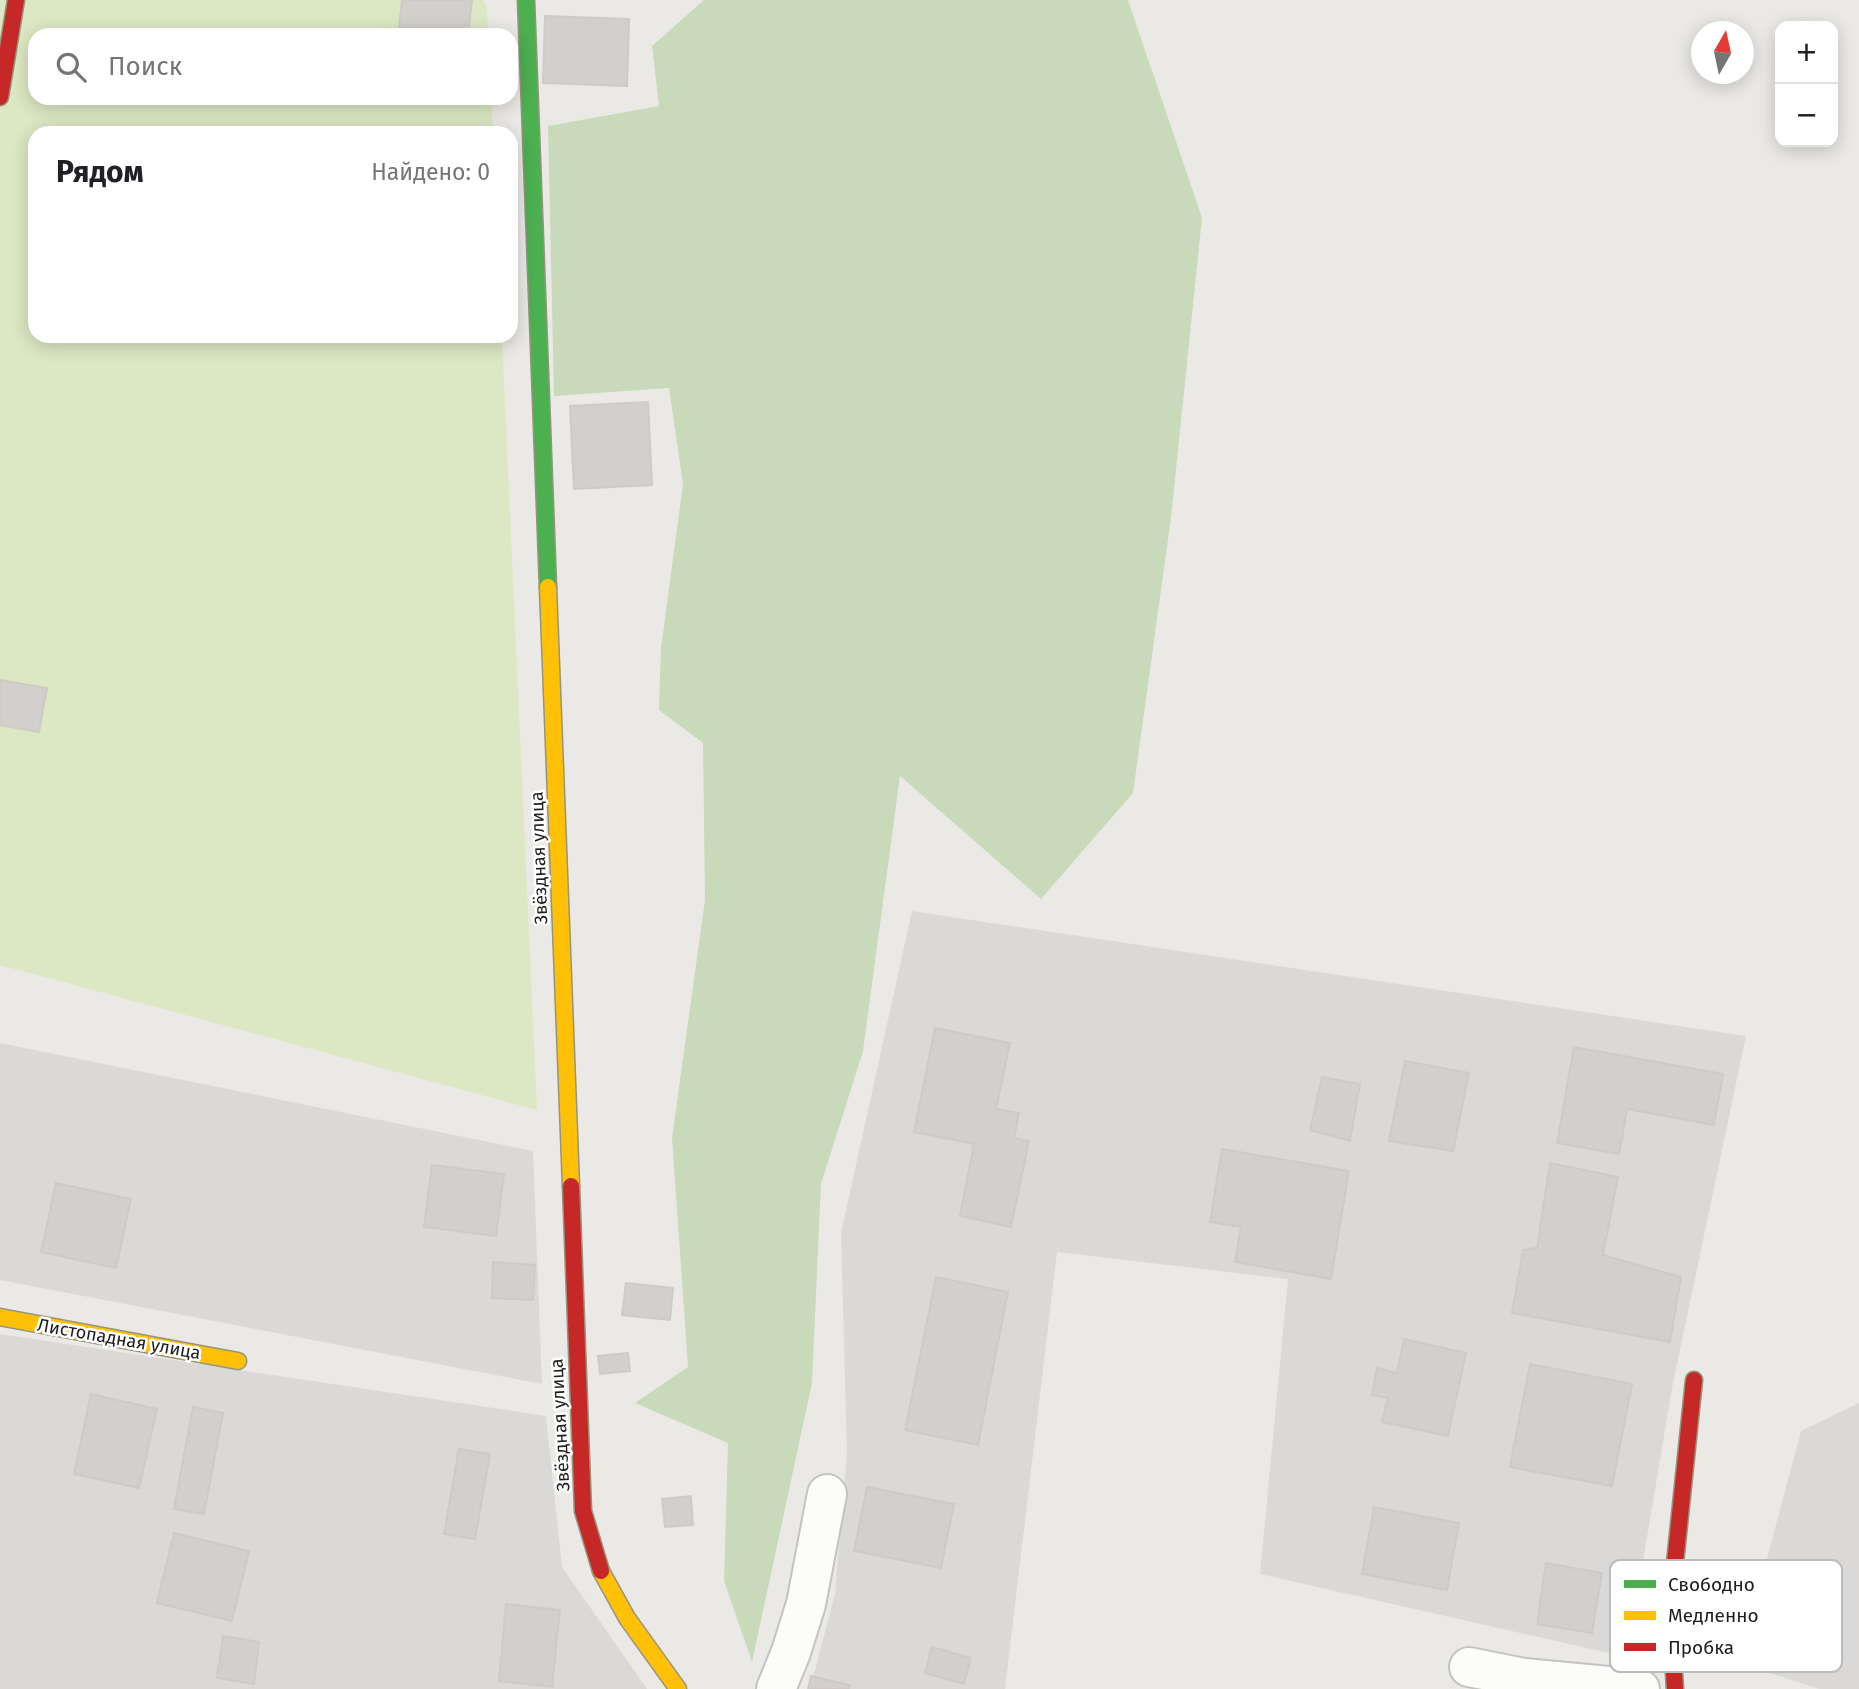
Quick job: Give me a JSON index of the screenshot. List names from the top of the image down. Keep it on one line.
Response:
{"streets":{"street":["Звёздная улица","Листопадная улица"]},"legend":["Свободно","Медленно","Пробка"],"north":"top","page":{"map_buttons":["+","−"],"search":"Поиск","heading":["Рядом","Найдено: 0"]}}
